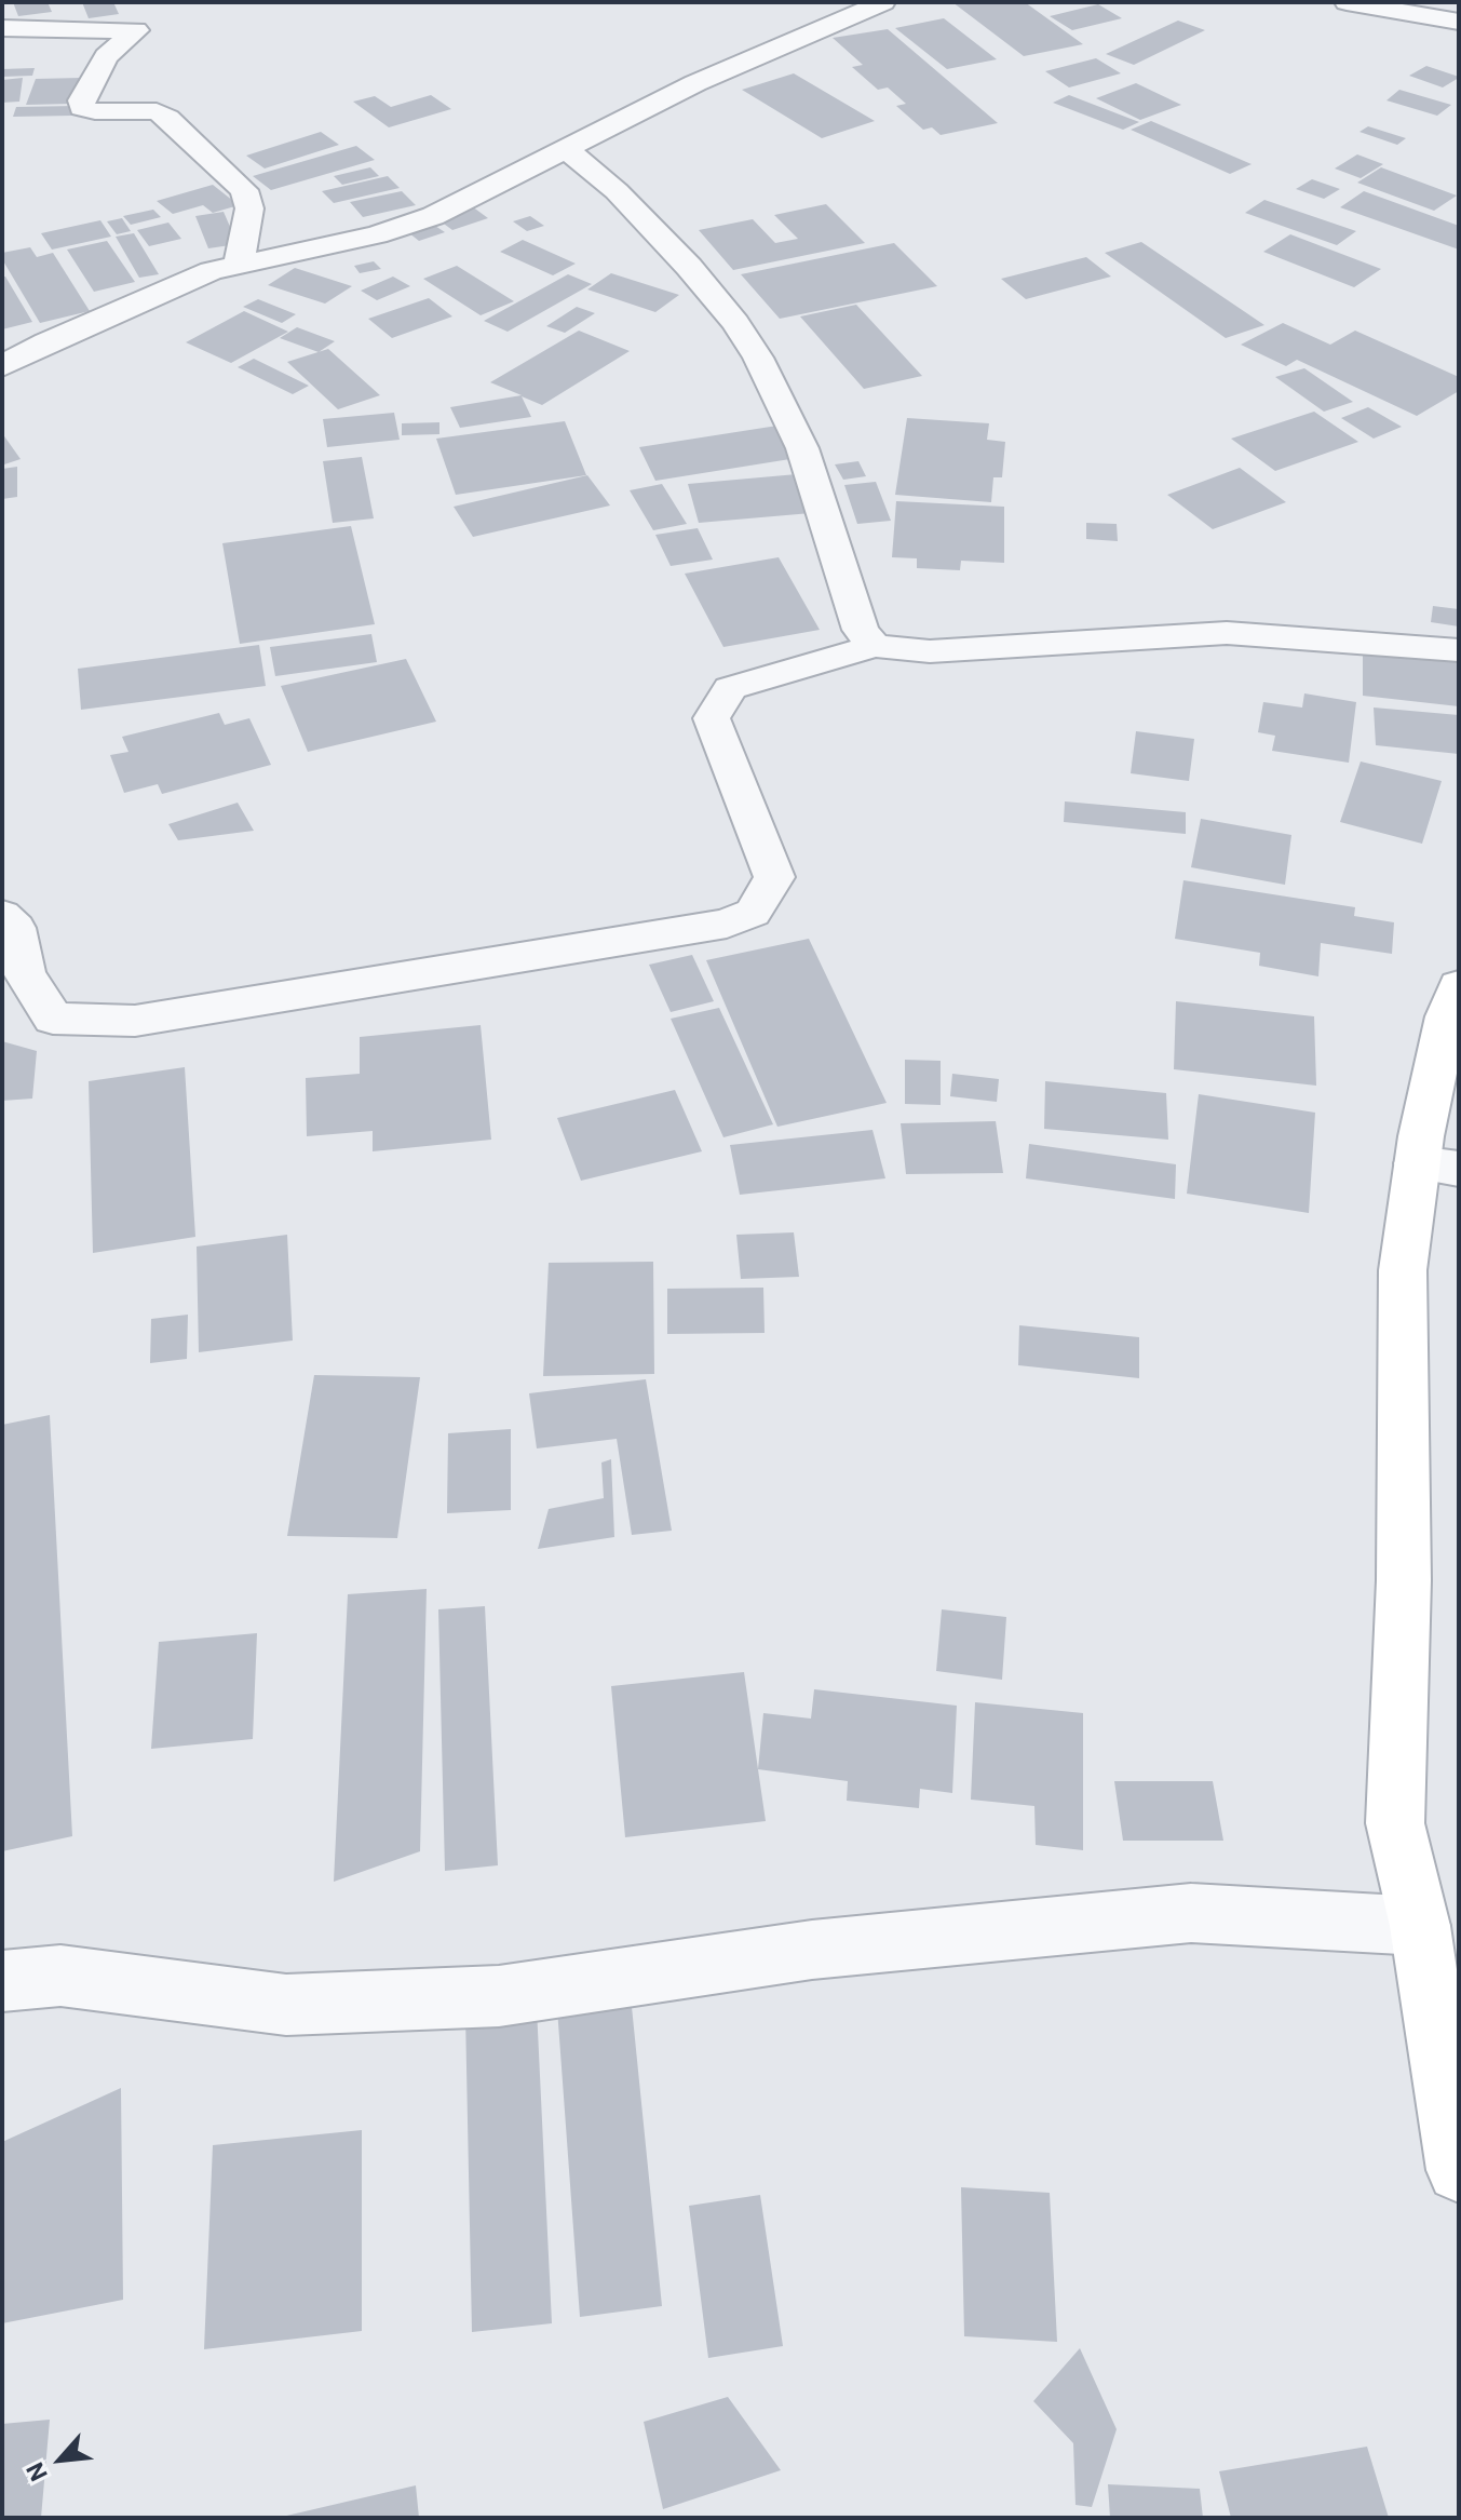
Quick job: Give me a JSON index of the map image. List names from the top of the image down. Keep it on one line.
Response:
{"north":"bottom left"}
